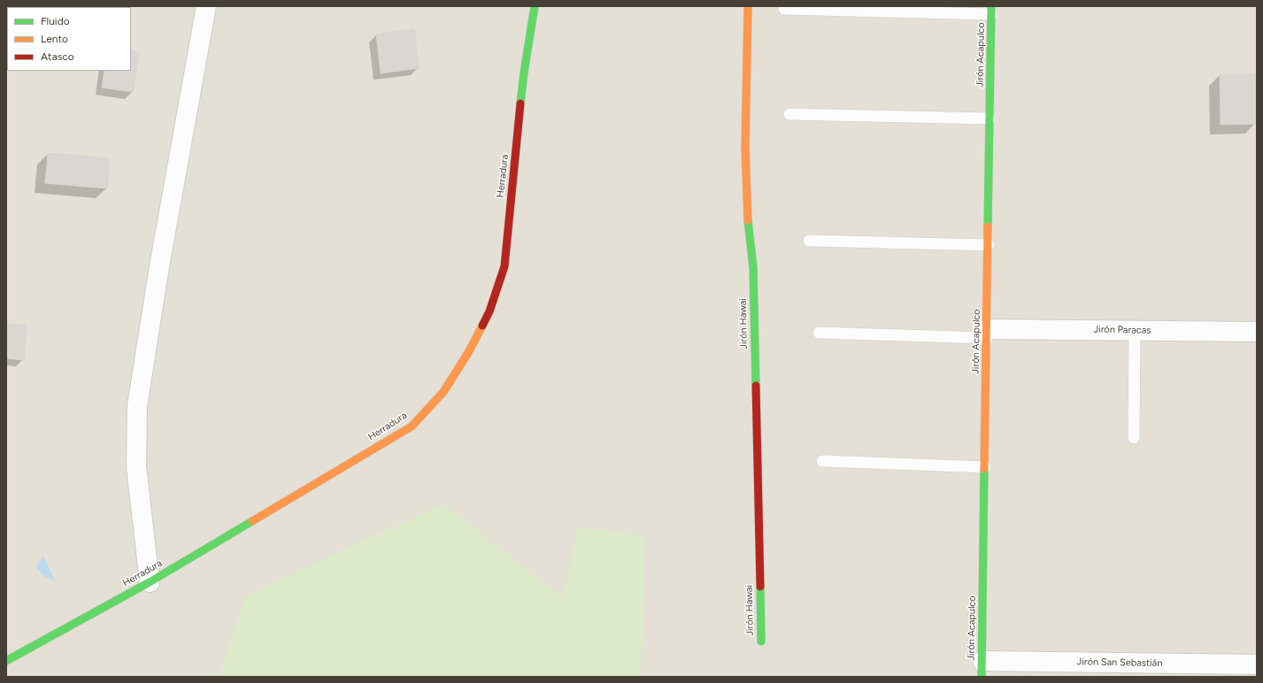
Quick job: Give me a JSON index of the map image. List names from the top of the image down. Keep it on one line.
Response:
{"streets":{"street":["Jirón Acapulco","Herradura","Jirón Hawai","Jirón Paracas","Jirón San Sebastián"]},"crossings":[["Jirón Acapulco","Jirón Paracas"],["Jirón Acapulco","Jirón San Sebastián"]],"legend":["Fluido","Lento","Atasco"]}
